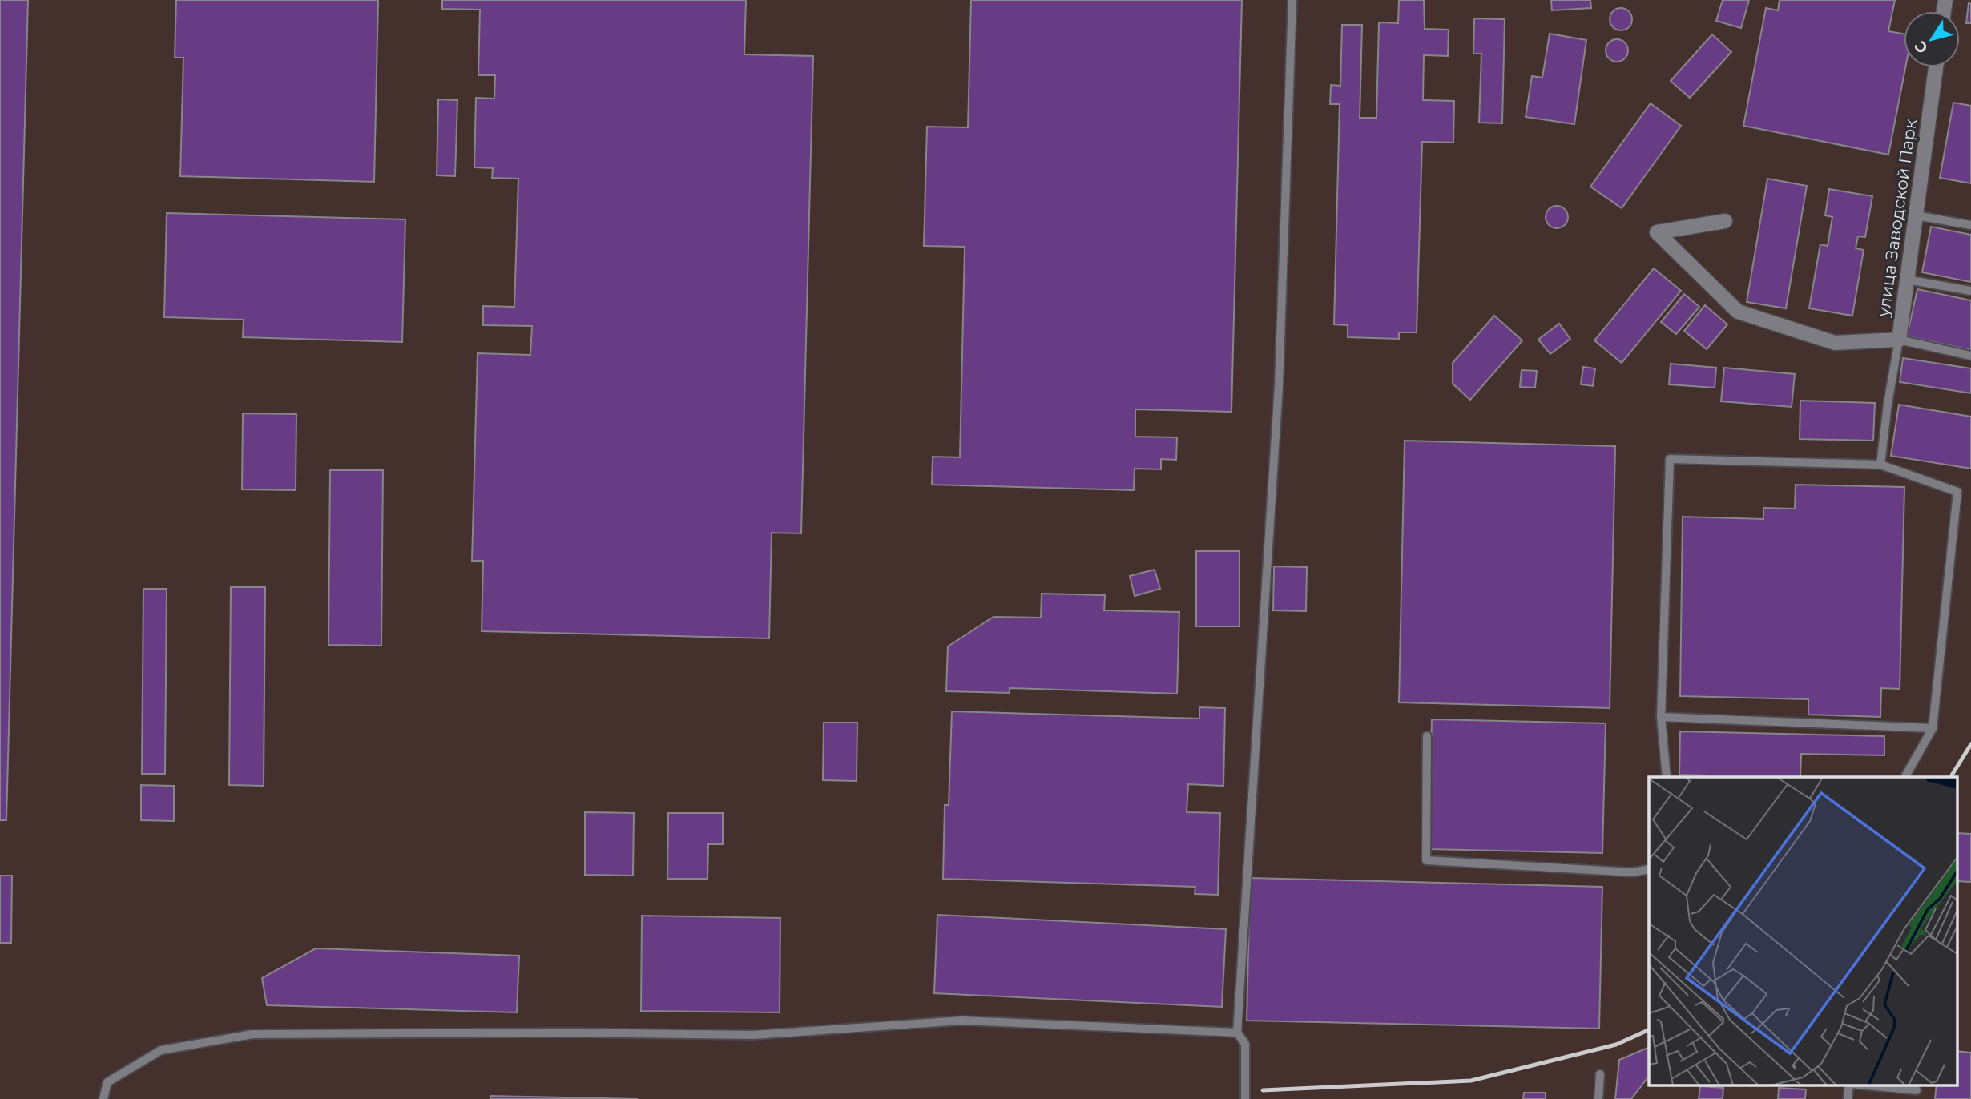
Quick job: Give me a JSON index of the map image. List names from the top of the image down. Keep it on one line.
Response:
{"streets":{"street":["улица Заводской Парк"]},"north":"bottom left"}
